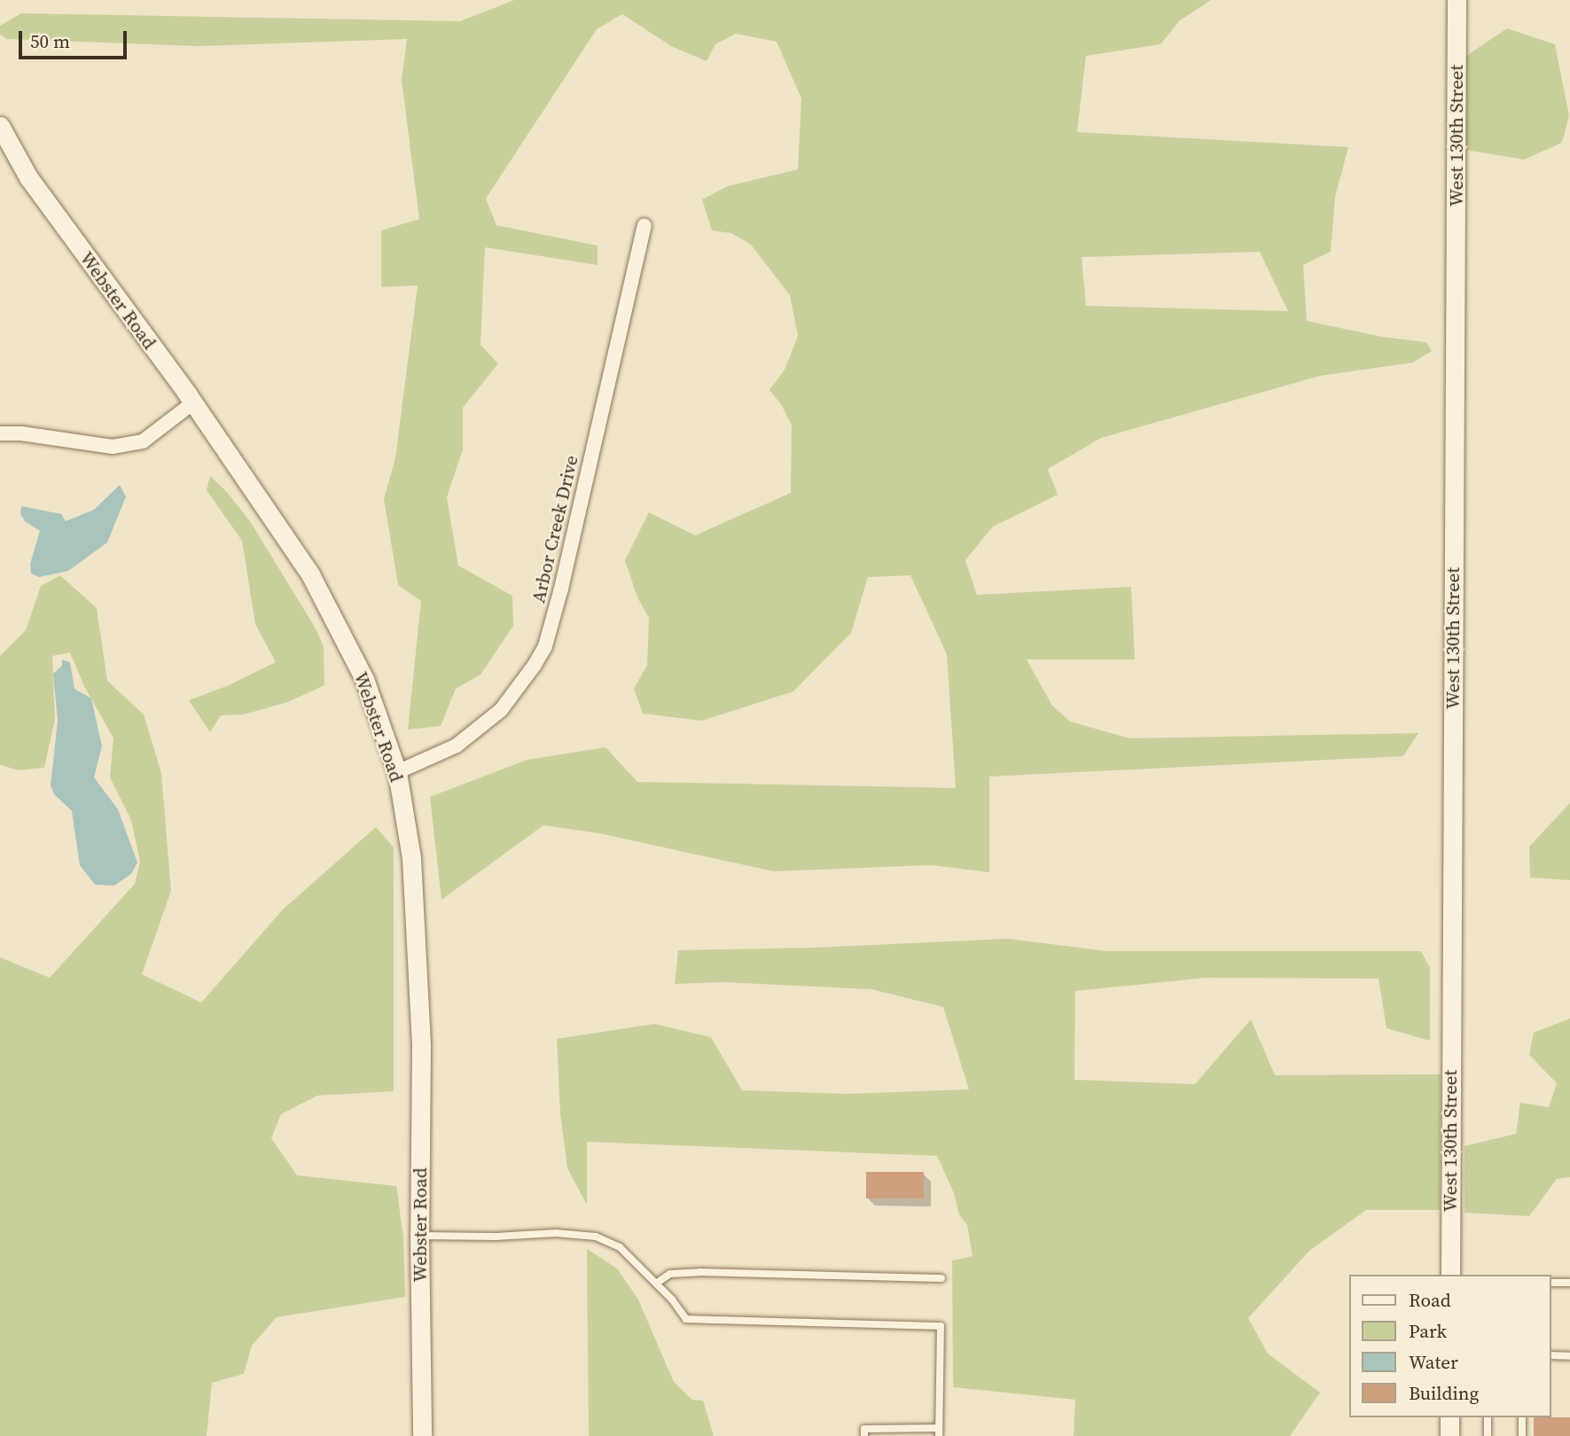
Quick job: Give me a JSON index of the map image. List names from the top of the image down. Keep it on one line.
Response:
{"streets":{"street":["West 130th Street","Webster Road","Arbor Creek Drive"]},"crossings":[["Webster Road","Arbor Creek Drive"]],"legend":["Road","Park","Water","Building"],"scale_bar":"50 m"}
